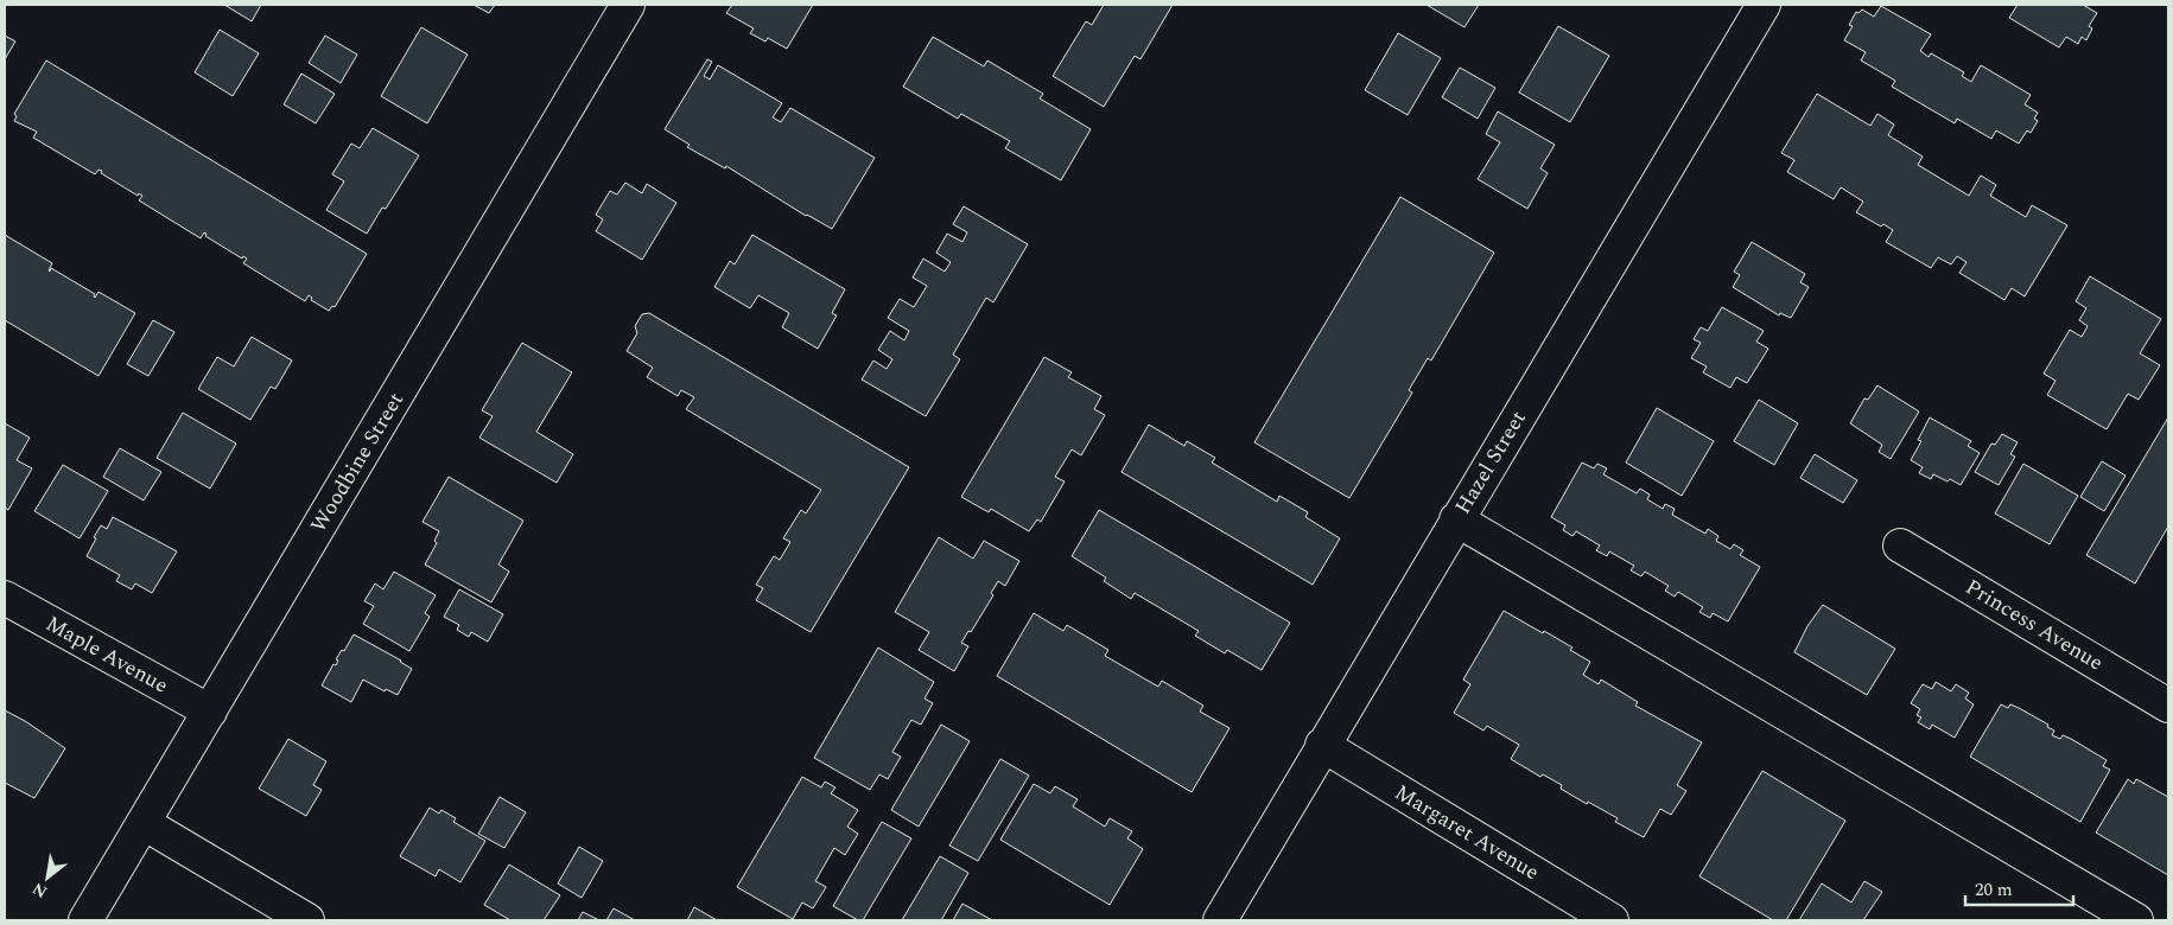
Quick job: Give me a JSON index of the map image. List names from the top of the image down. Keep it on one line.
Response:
{"streets":{"street":["Woodbine Street","Hazel Street","Princess Avenue","Maple Avenue","Margaret Avenue"]},"crossings":[["Woodbine Street","Maple Avenue"],["Hazel Street","Margaret Avenue"]],"scale_bar":"20 m","north":"bottom left"}
